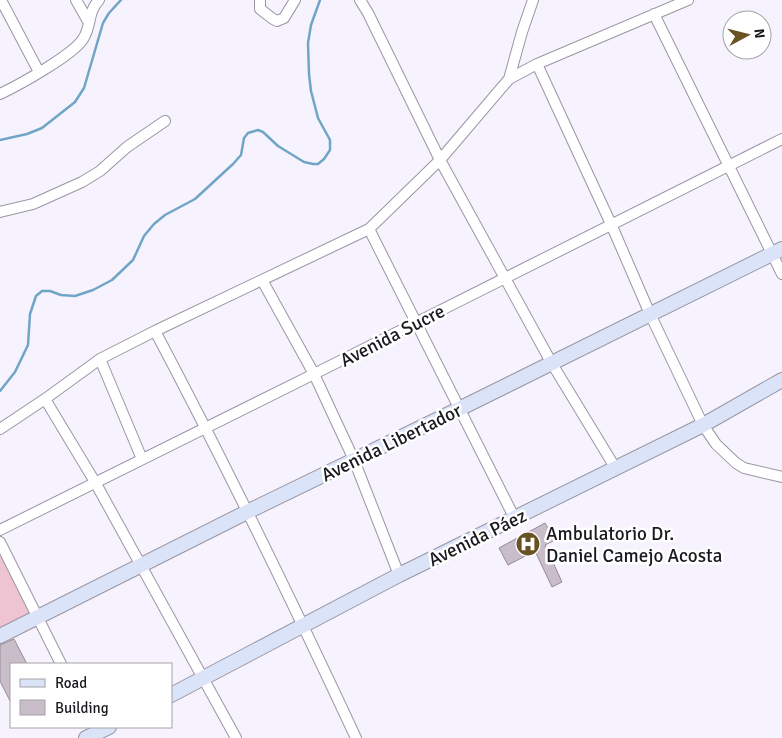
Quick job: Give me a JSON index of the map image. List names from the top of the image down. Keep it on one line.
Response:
{"streets":{"main road":["Avenida Libertador","Avenida Páez"],"street":["Avenida Sucre"]},"places":{"hospital":["Ambulatorio Dr. Daniel Camejo Acosta"]},"legend":["Road","Building"],"north":"right"}
